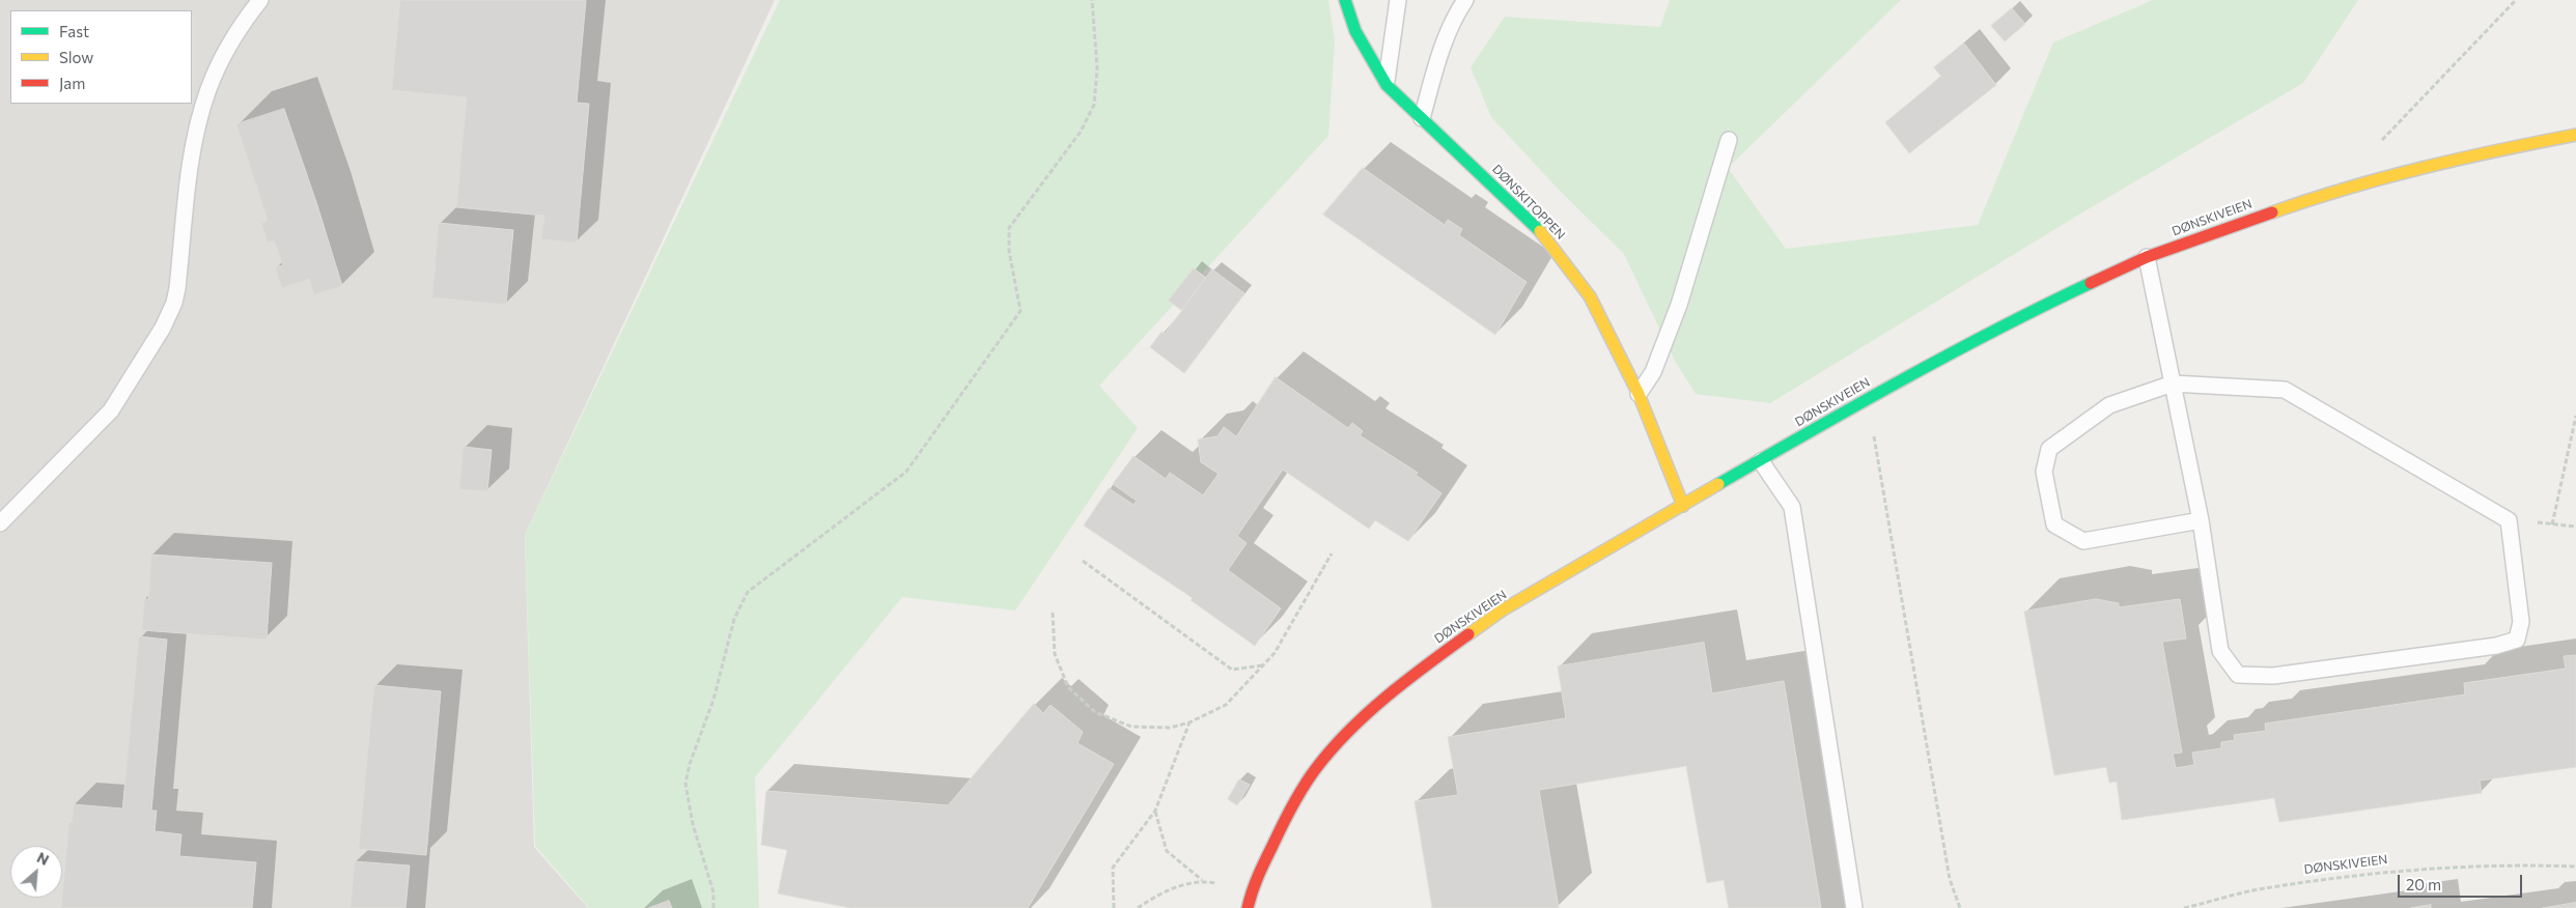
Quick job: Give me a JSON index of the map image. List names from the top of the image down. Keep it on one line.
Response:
{"streets":{"street":["DØNSKITOPPEN","DØNSKIVEIEN"]},"crossings":[["DØNSKITOPPEN","DØNSKIVEIEN"]],"legend":["Fast","Slow","Jam"],"scale_bar":"20 m","north":"top right"}
